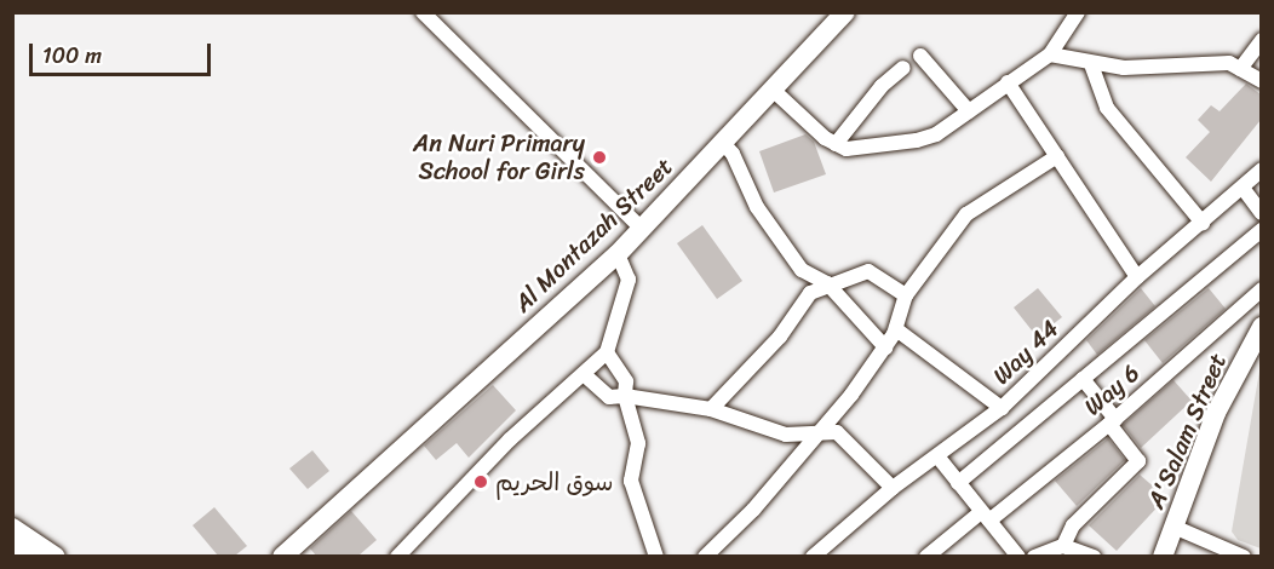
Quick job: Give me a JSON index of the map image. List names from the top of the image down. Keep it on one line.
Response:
{"streets":{"street":["Al Montazah Street","Way 44","Way 6","A'Salam Street"]},"places":["An Nuri Primary School for Girls","سوق الحريم"],"scale_bar":"100 m"}
